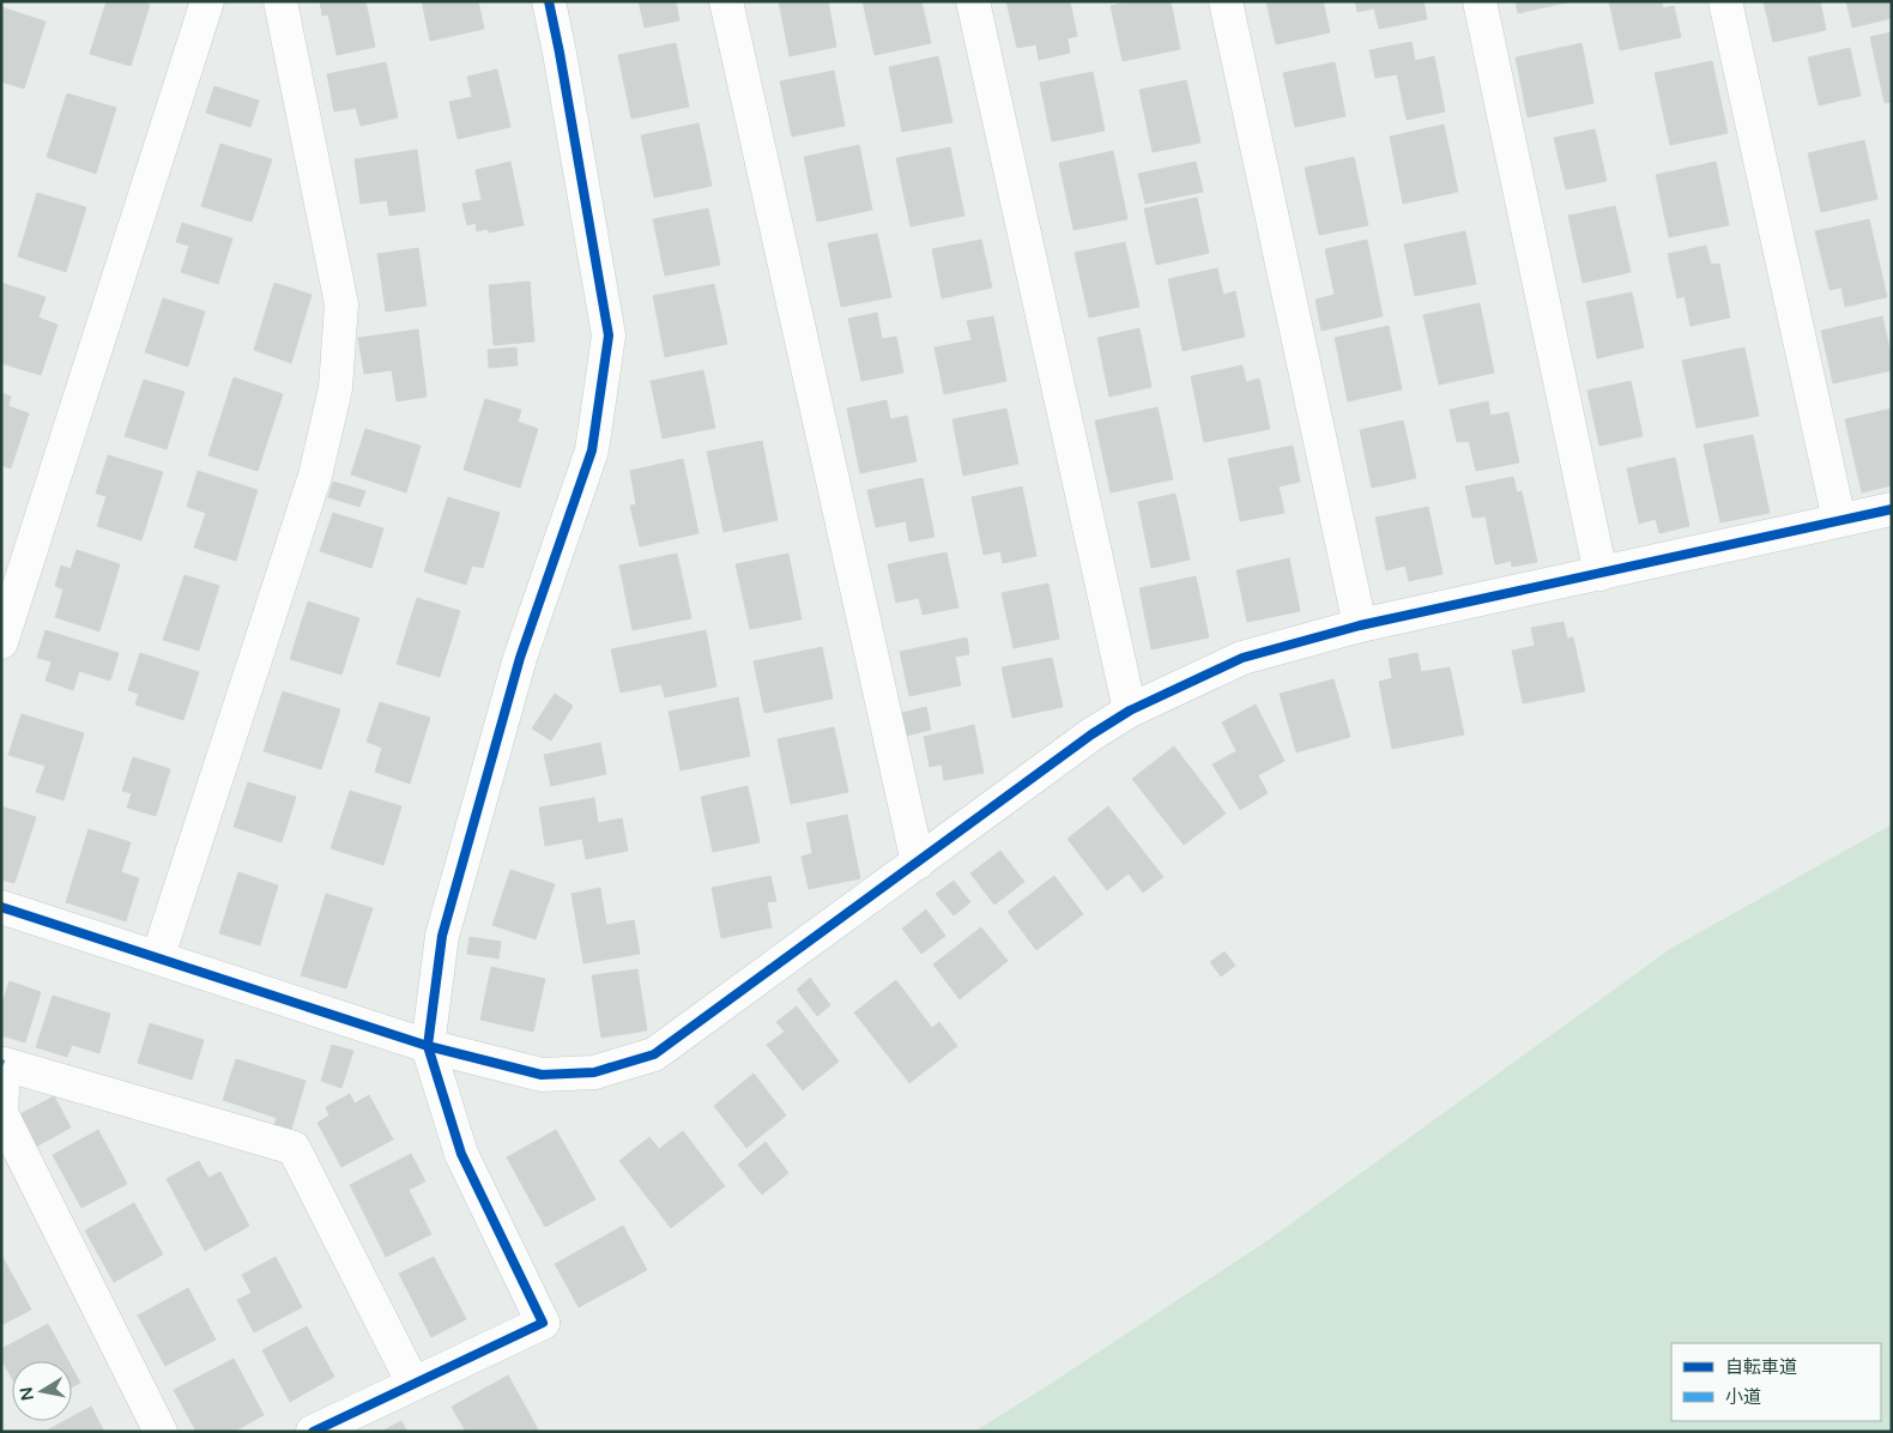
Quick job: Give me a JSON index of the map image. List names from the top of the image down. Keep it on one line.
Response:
{"legend":["自転車道","小道"],"north":"left"}
